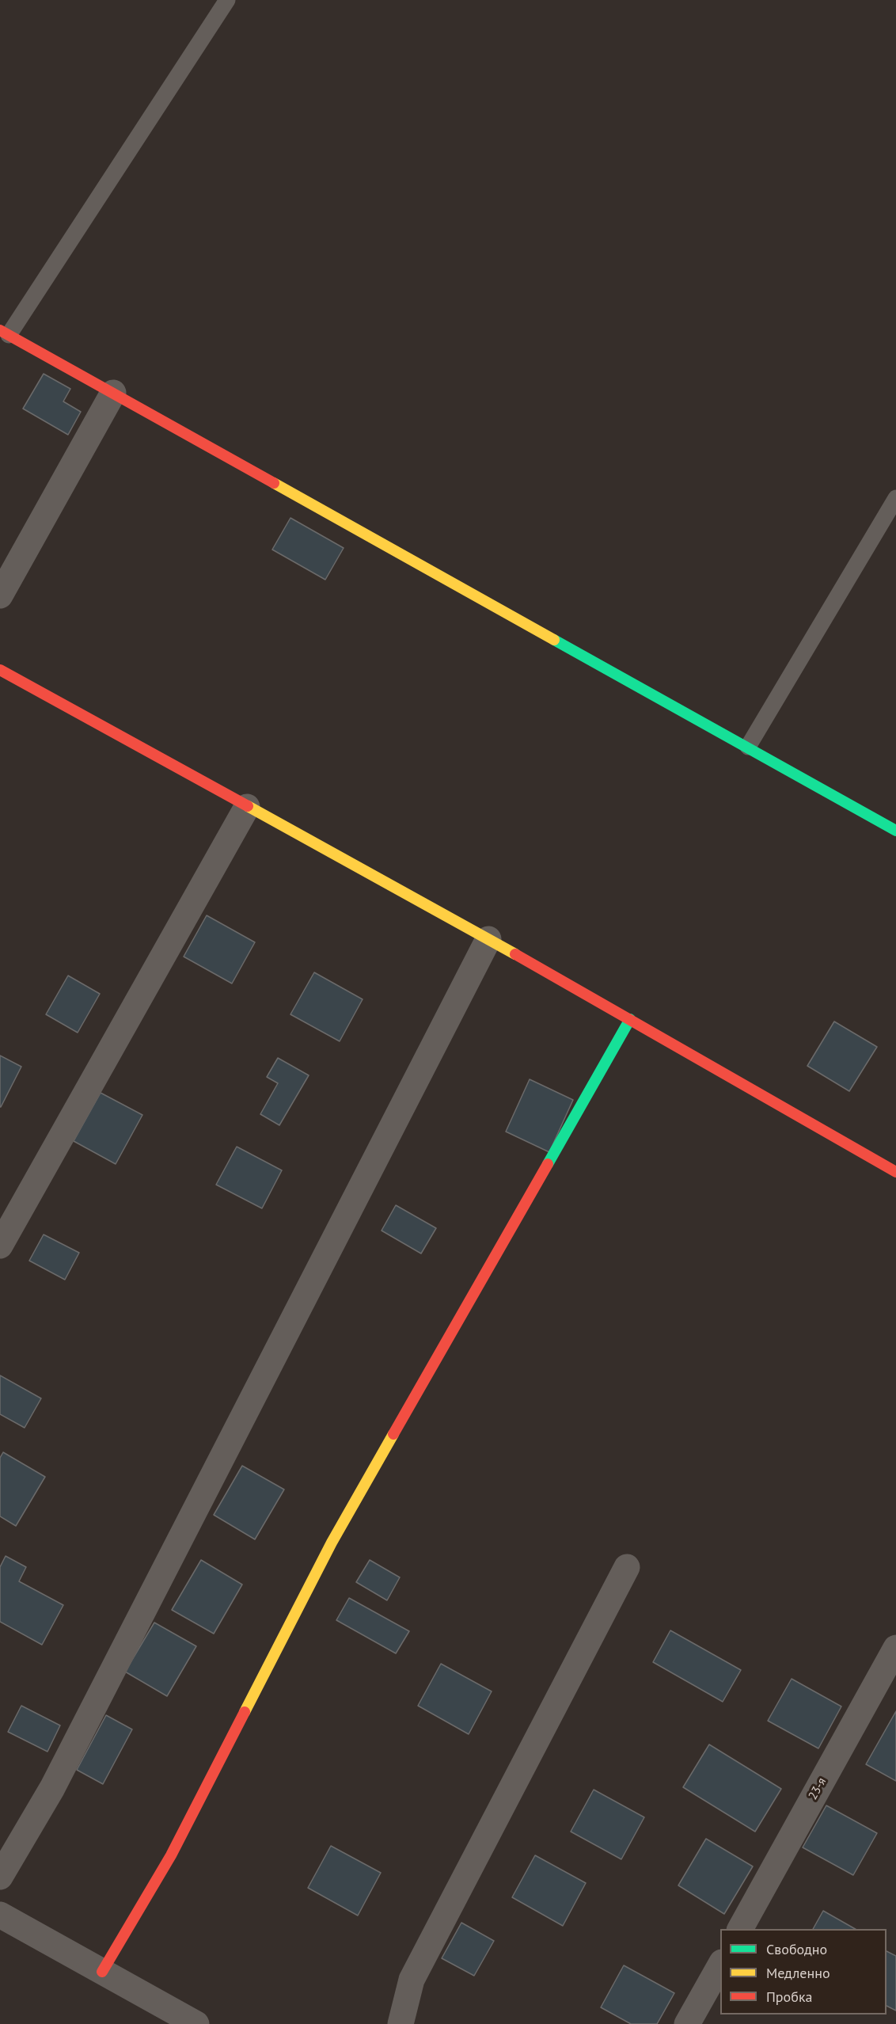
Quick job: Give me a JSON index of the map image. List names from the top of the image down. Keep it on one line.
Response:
{"streets":{"street":["23-я"]},"legend":["Свободно","Медленно","Пробка"]}
